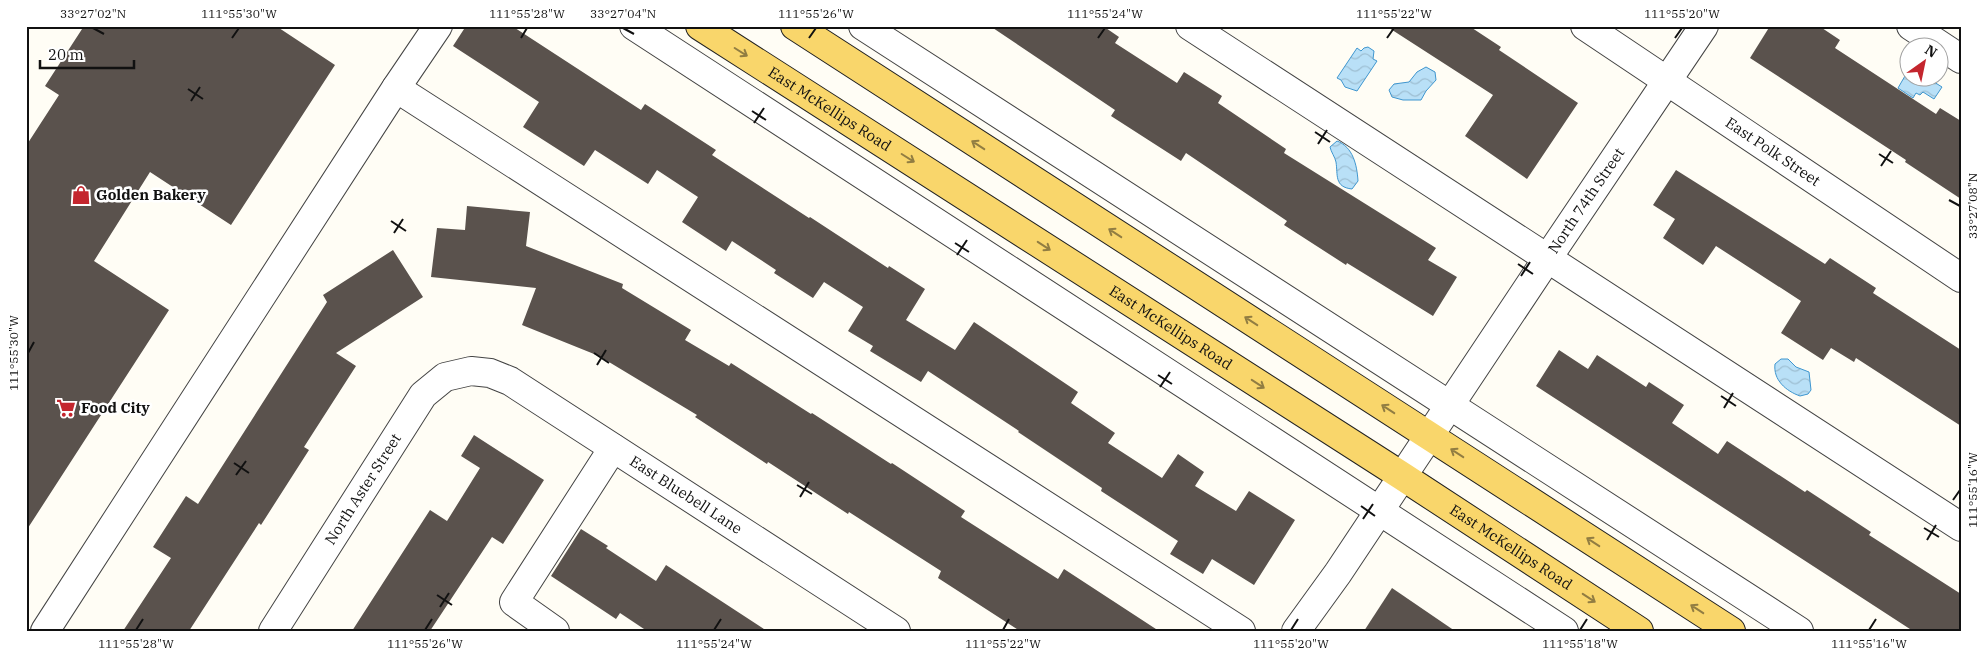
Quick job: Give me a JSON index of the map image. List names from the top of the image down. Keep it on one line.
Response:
{"streets":{"main road":["East McKellips Road"],"street":["East Polk Street","North 74th Street","North Aster Street","East Bluebell Lane"]},"crossings":[["East McKellips Road","North 74th Street"],["East Polk Street","North 74th Street"],["North Aster Street","East Bluebell Lane"]],"places":{"shop":["Golden Bakery"],"supermarket":["Food City"]},"scale_bar":"20 m","north":"top right","coordinates":["33°27'02\"N","111°55'30\"W","111°55'28\"W","33°27'04\"N","111°55'26\"W","111°55'24\"W","111°55'22\"W","111°55'20\"W","33°27'08\"N","111°55'16\"W","111°55'18\"W"]}
